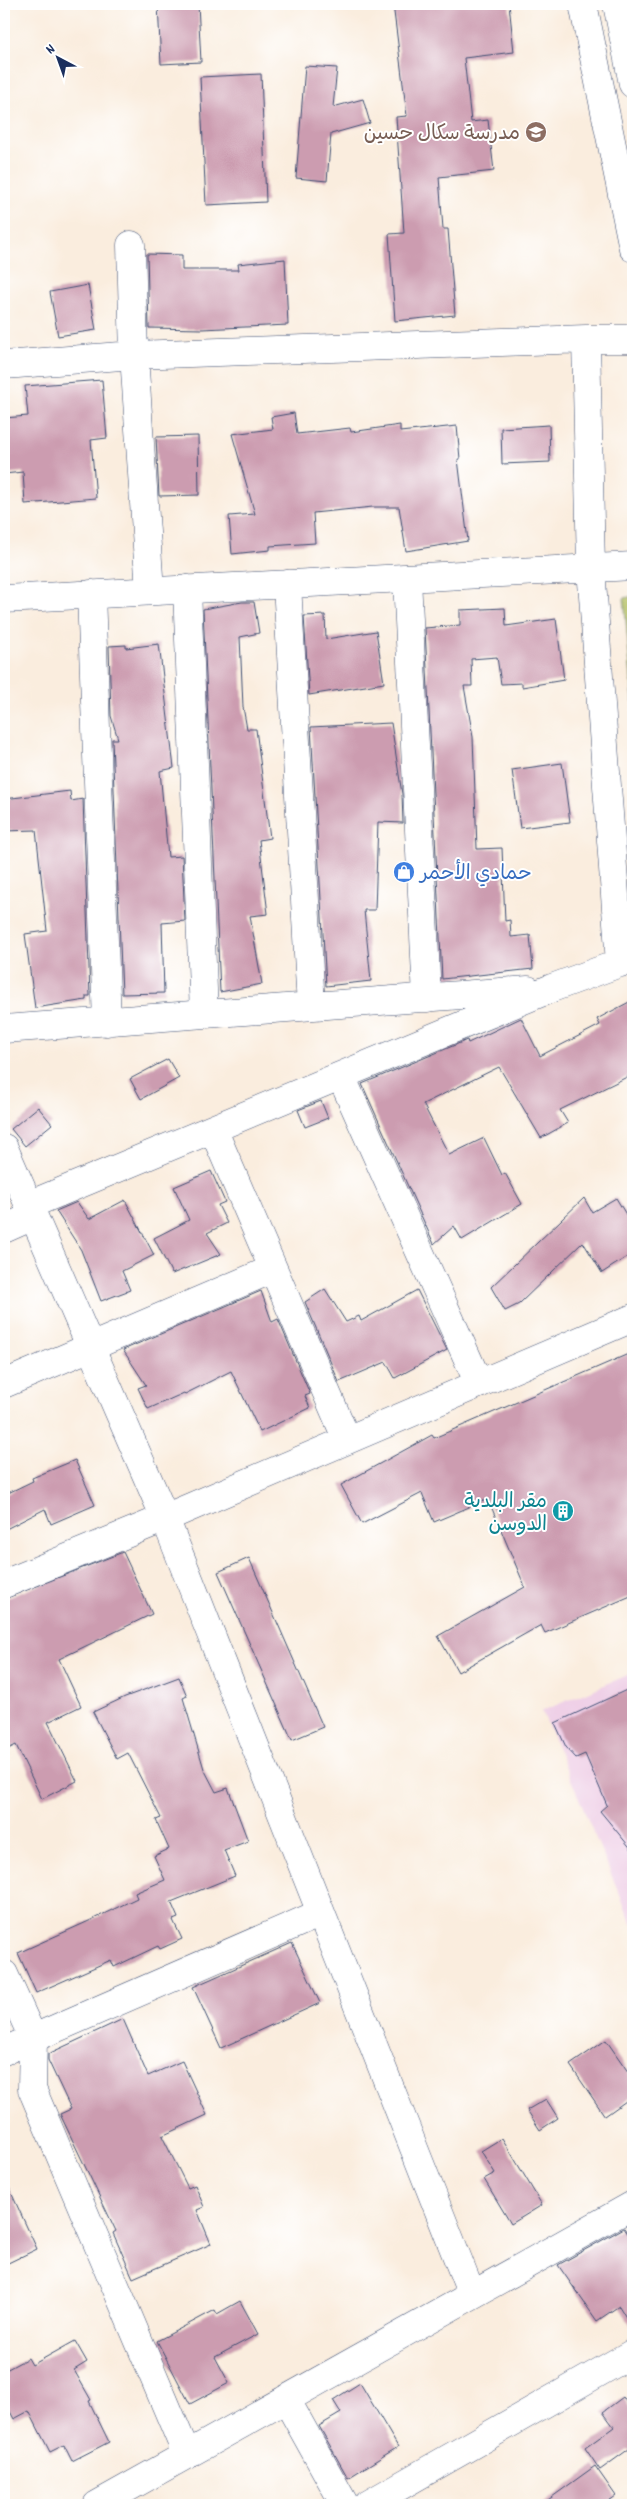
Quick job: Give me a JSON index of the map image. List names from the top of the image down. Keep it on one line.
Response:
{"places":{"school or university":["مدرسة سكال حسين"],"shop":["حمادي الأحمر"],"building":["مقر البلدية الدوسن"]},"north":"top left"}
